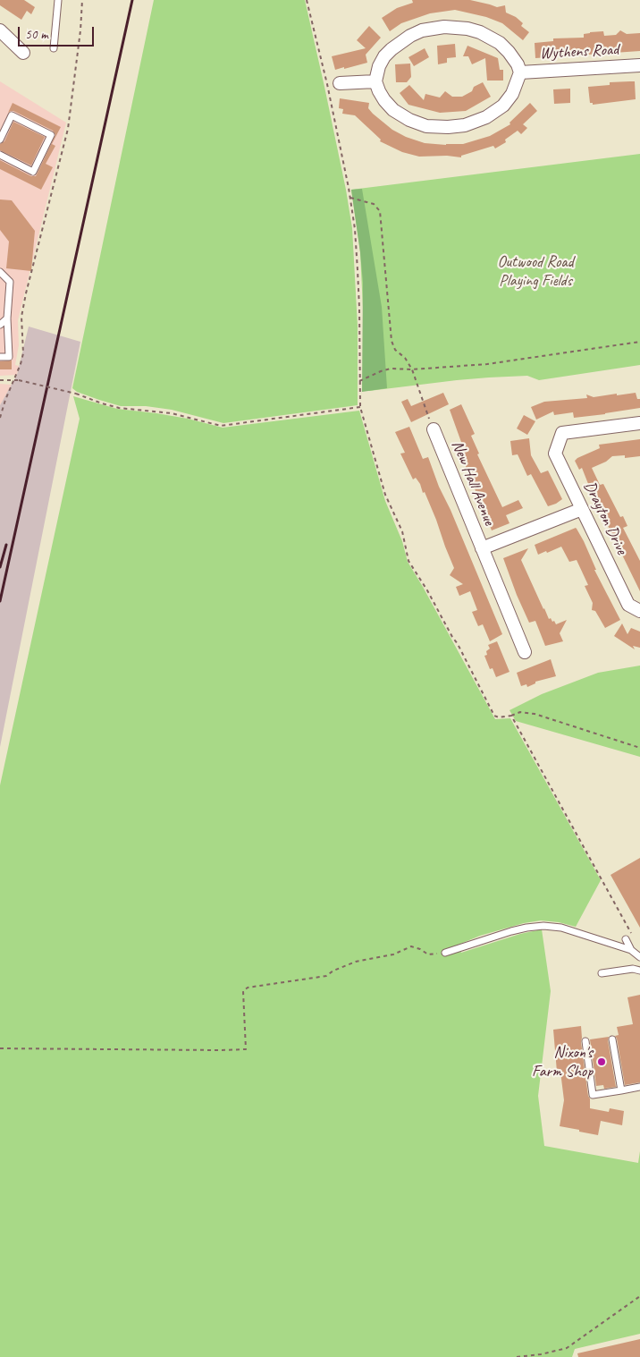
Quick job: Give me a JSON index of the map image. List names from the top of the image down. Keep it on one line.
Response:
{"streets":{"street":["Wythens Road","New Hall Avenue","Drayton Drive"]},"crossings":[["New Hall Avenue","Drayton Drive"]],"parks":["Outwood Road Playing Fields"],"places":["Nixon's Farm Shop"],"scale_bar":"50 m"}
